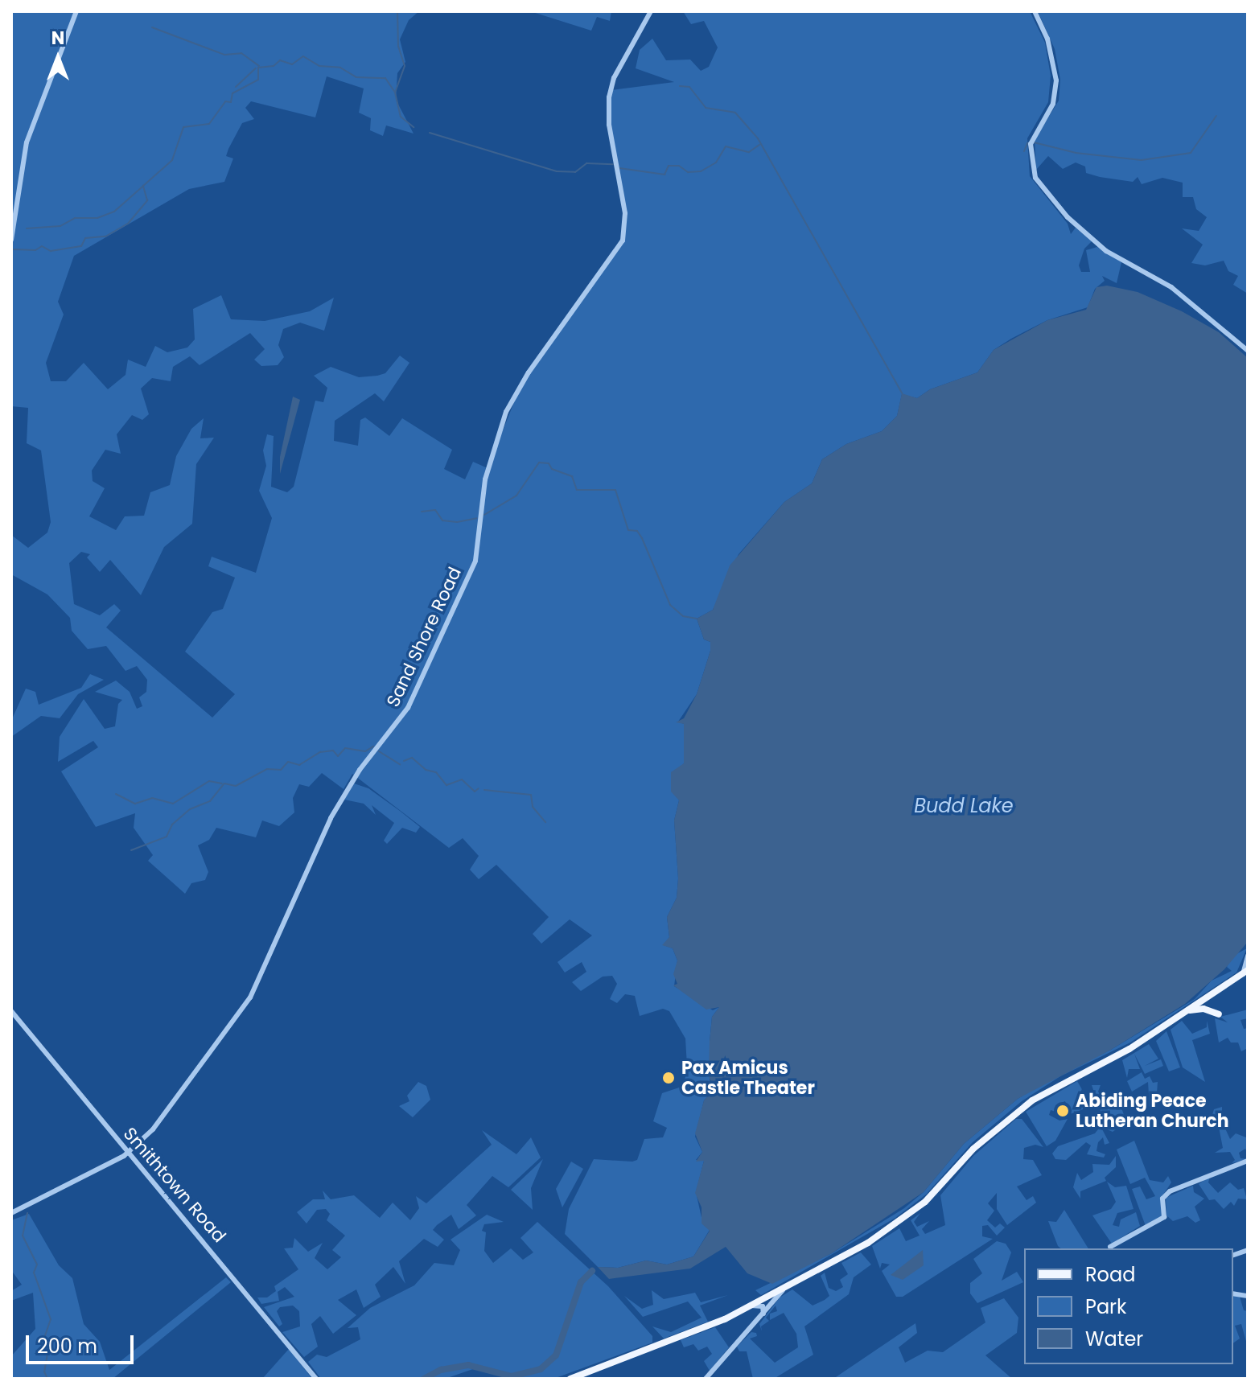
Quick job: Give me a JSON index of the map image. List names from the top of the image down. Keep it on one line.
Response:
{"streets":{"street":["Sand Shore Road","Smithtown Road"]},"crossings":[["Sand Shore Road","Smithtown Road"]],"water":["Budd Lake"],"places":["Pax Amicus Castle Theater","Abiding Peace Lutheran Church"],"legend":["Road","Park","Water"],"scale_bar":"200 m","north":"top"}
